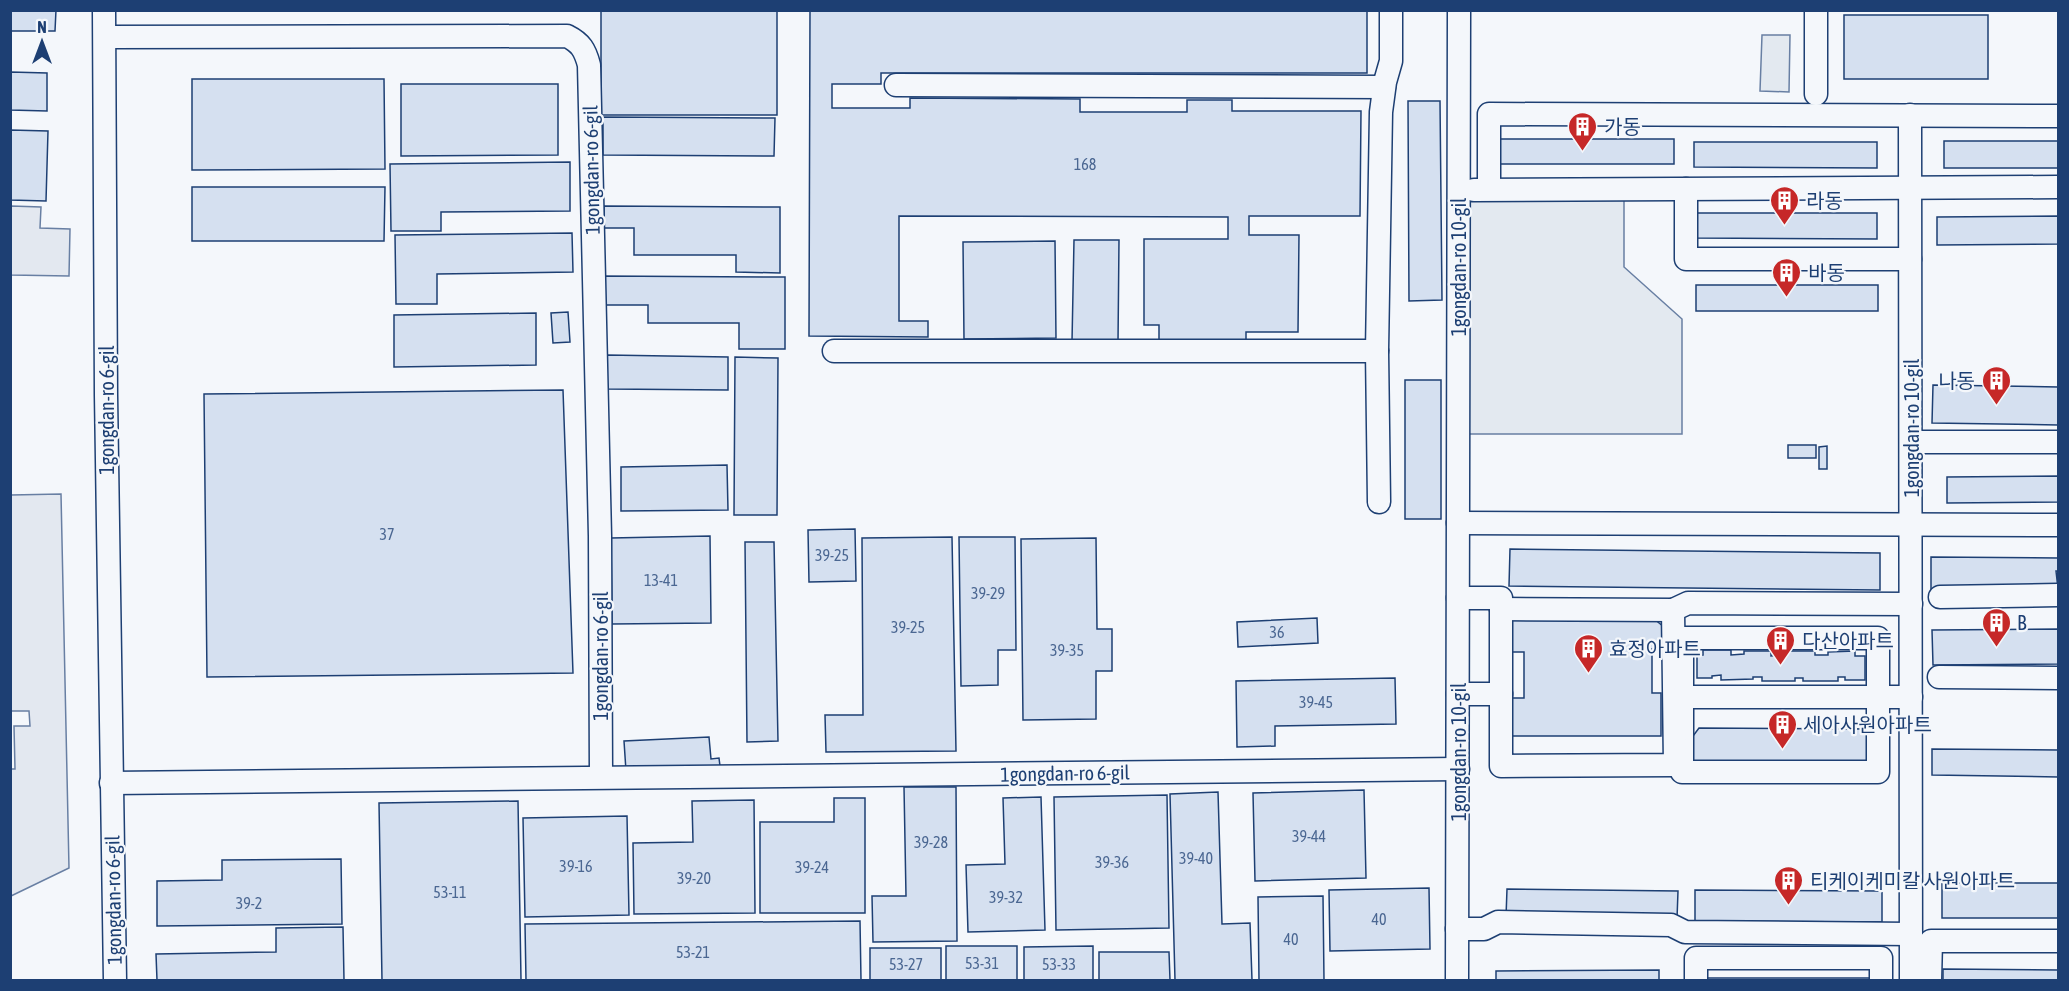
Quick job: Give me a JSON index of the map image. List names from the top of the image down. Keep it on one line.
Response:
{"streets":{"street":["1gongdan-ro 6-gil","1gongdan-ro 10-gil"]},"crossings":[["1gongdan-ro 6-gil","1gongdan-ro 10-gil"]],"places":{"building":["가동","라동","바동","나동","B","다산아파트","효정아파트","세아사원아파트","티케이케미칼 사원아파트"]},"house_numbers":["168","37","39-25","13-41","39-29","39-25","36","39-35","39-45","39-44","39-28","39-40","39-36","39-16","39-24","39-20","53-11","39-32","39-2","40","40","53-21","53-31","53-27","53-33"],"north":"top"}
